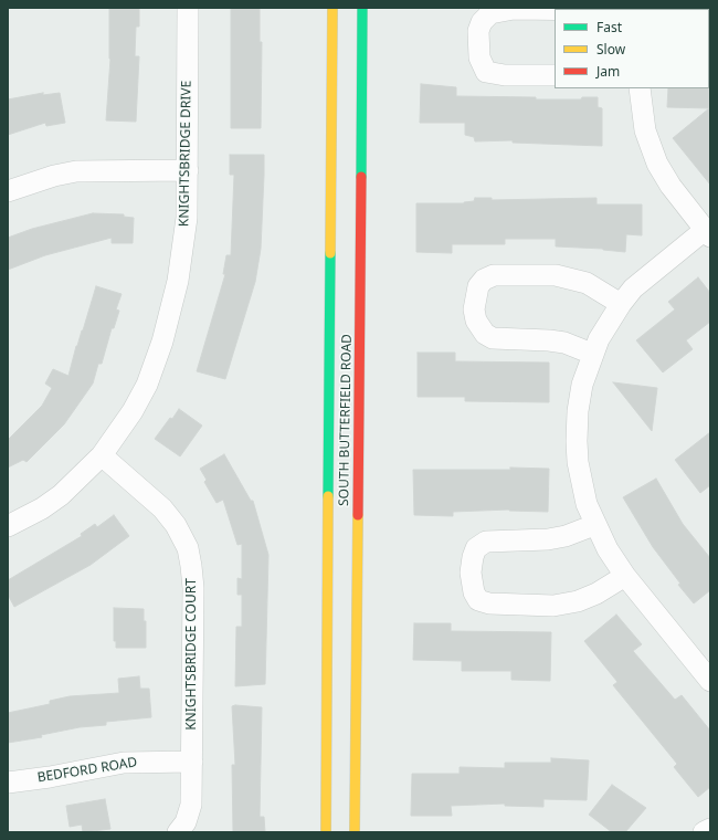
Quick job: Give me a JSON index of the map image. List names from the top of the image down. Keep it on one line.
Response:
{"streets":{"main road":["SOUTH BUTTERFIELD ROAD"],"street":["KNIGHTSBRIDGE DRIVE","KNIGHTSBRIDGE COURT","BEDFORD ROAD"]},"crossings":[["KNIGHTSBRIDGE DRIVE","KNIGHTSBRIDGE COURT"],["KNIGHTSBRIDGE COURT","BEDFORD ROAD"]],"legend":["Fast","Slow","Jam"]}
